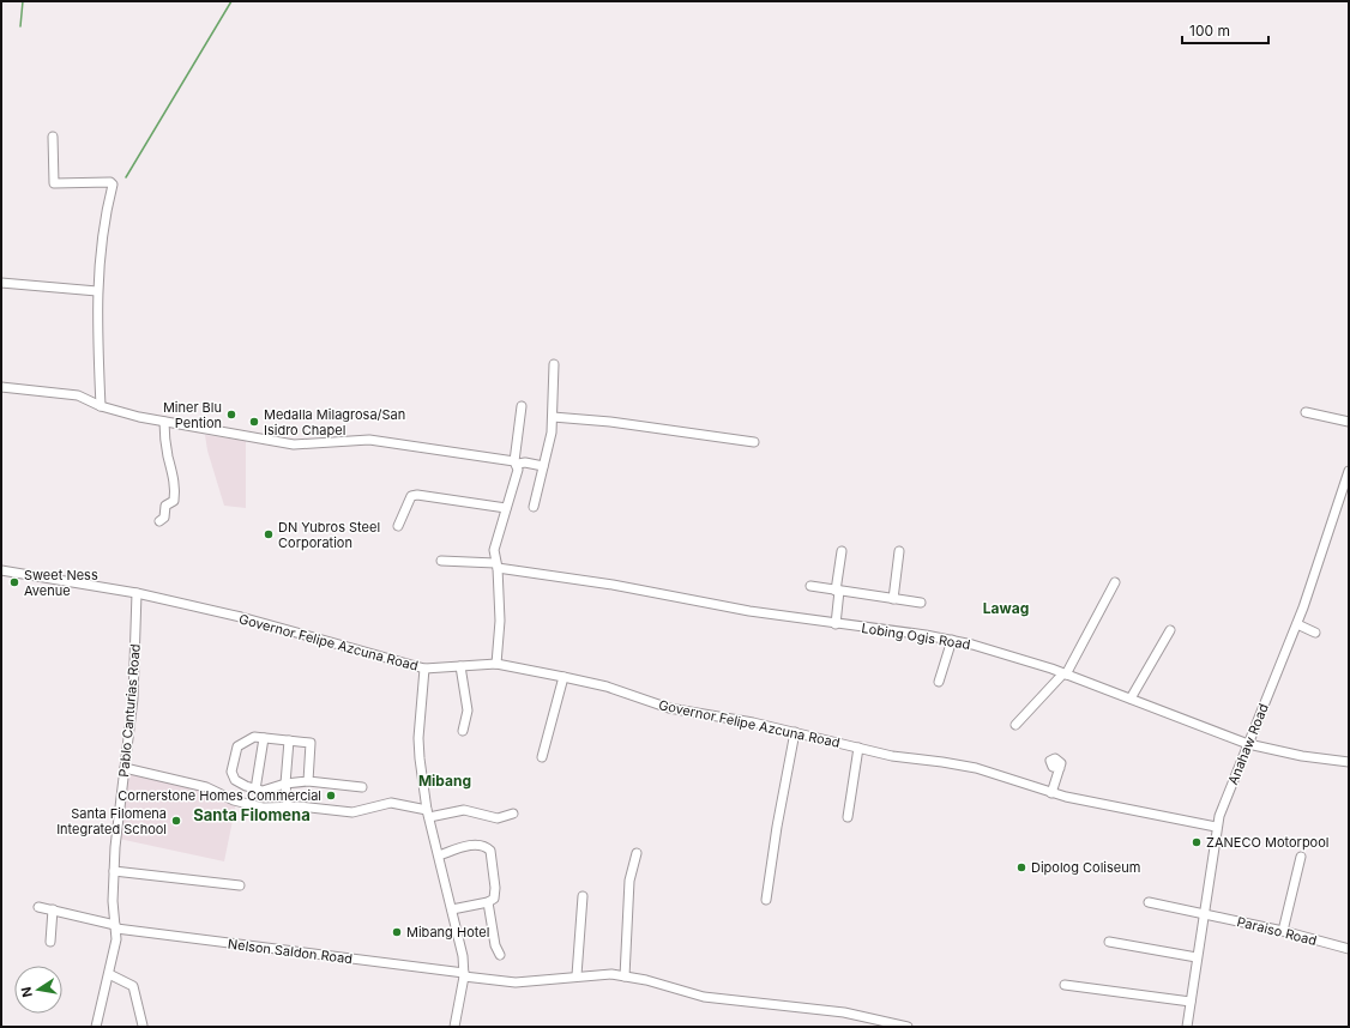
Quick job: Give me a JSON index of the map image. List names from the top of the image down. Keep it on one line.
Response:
{"streets":{"street":["Lobing Ogis Road","Governor Felipe Azcuna Road","Pablo Canturias Road","Anahaw Road","Paraiso Road","Nelson Saldon Road"]},"crossings":[["Lobing Ogis Road","Anahaw Road"],["Governor Felipe Azcuna Road","Pablo Canturias Road"],["Governor Felipe Azcuna Road","Anahaw Road"],["Pablo Canturias Road","Nelson Saldon Road"],["Anahaw Road","Paraiso Road"]],"districts":["Lawag","Mibang","Santa Filomena"],"places":["Miner Blu Pention","Medalla Milagrosa/San Isidro Chapel","DN Yubros Steel Corporation","Sweet Ness Avenue","Cornerstone Homes Commercial","Santa Filomena Integrated School","ZANECO Motorpool","Dipolog Coliseum","Mibang Hotel"],"scale_bar":"100 m","north":"left"}
